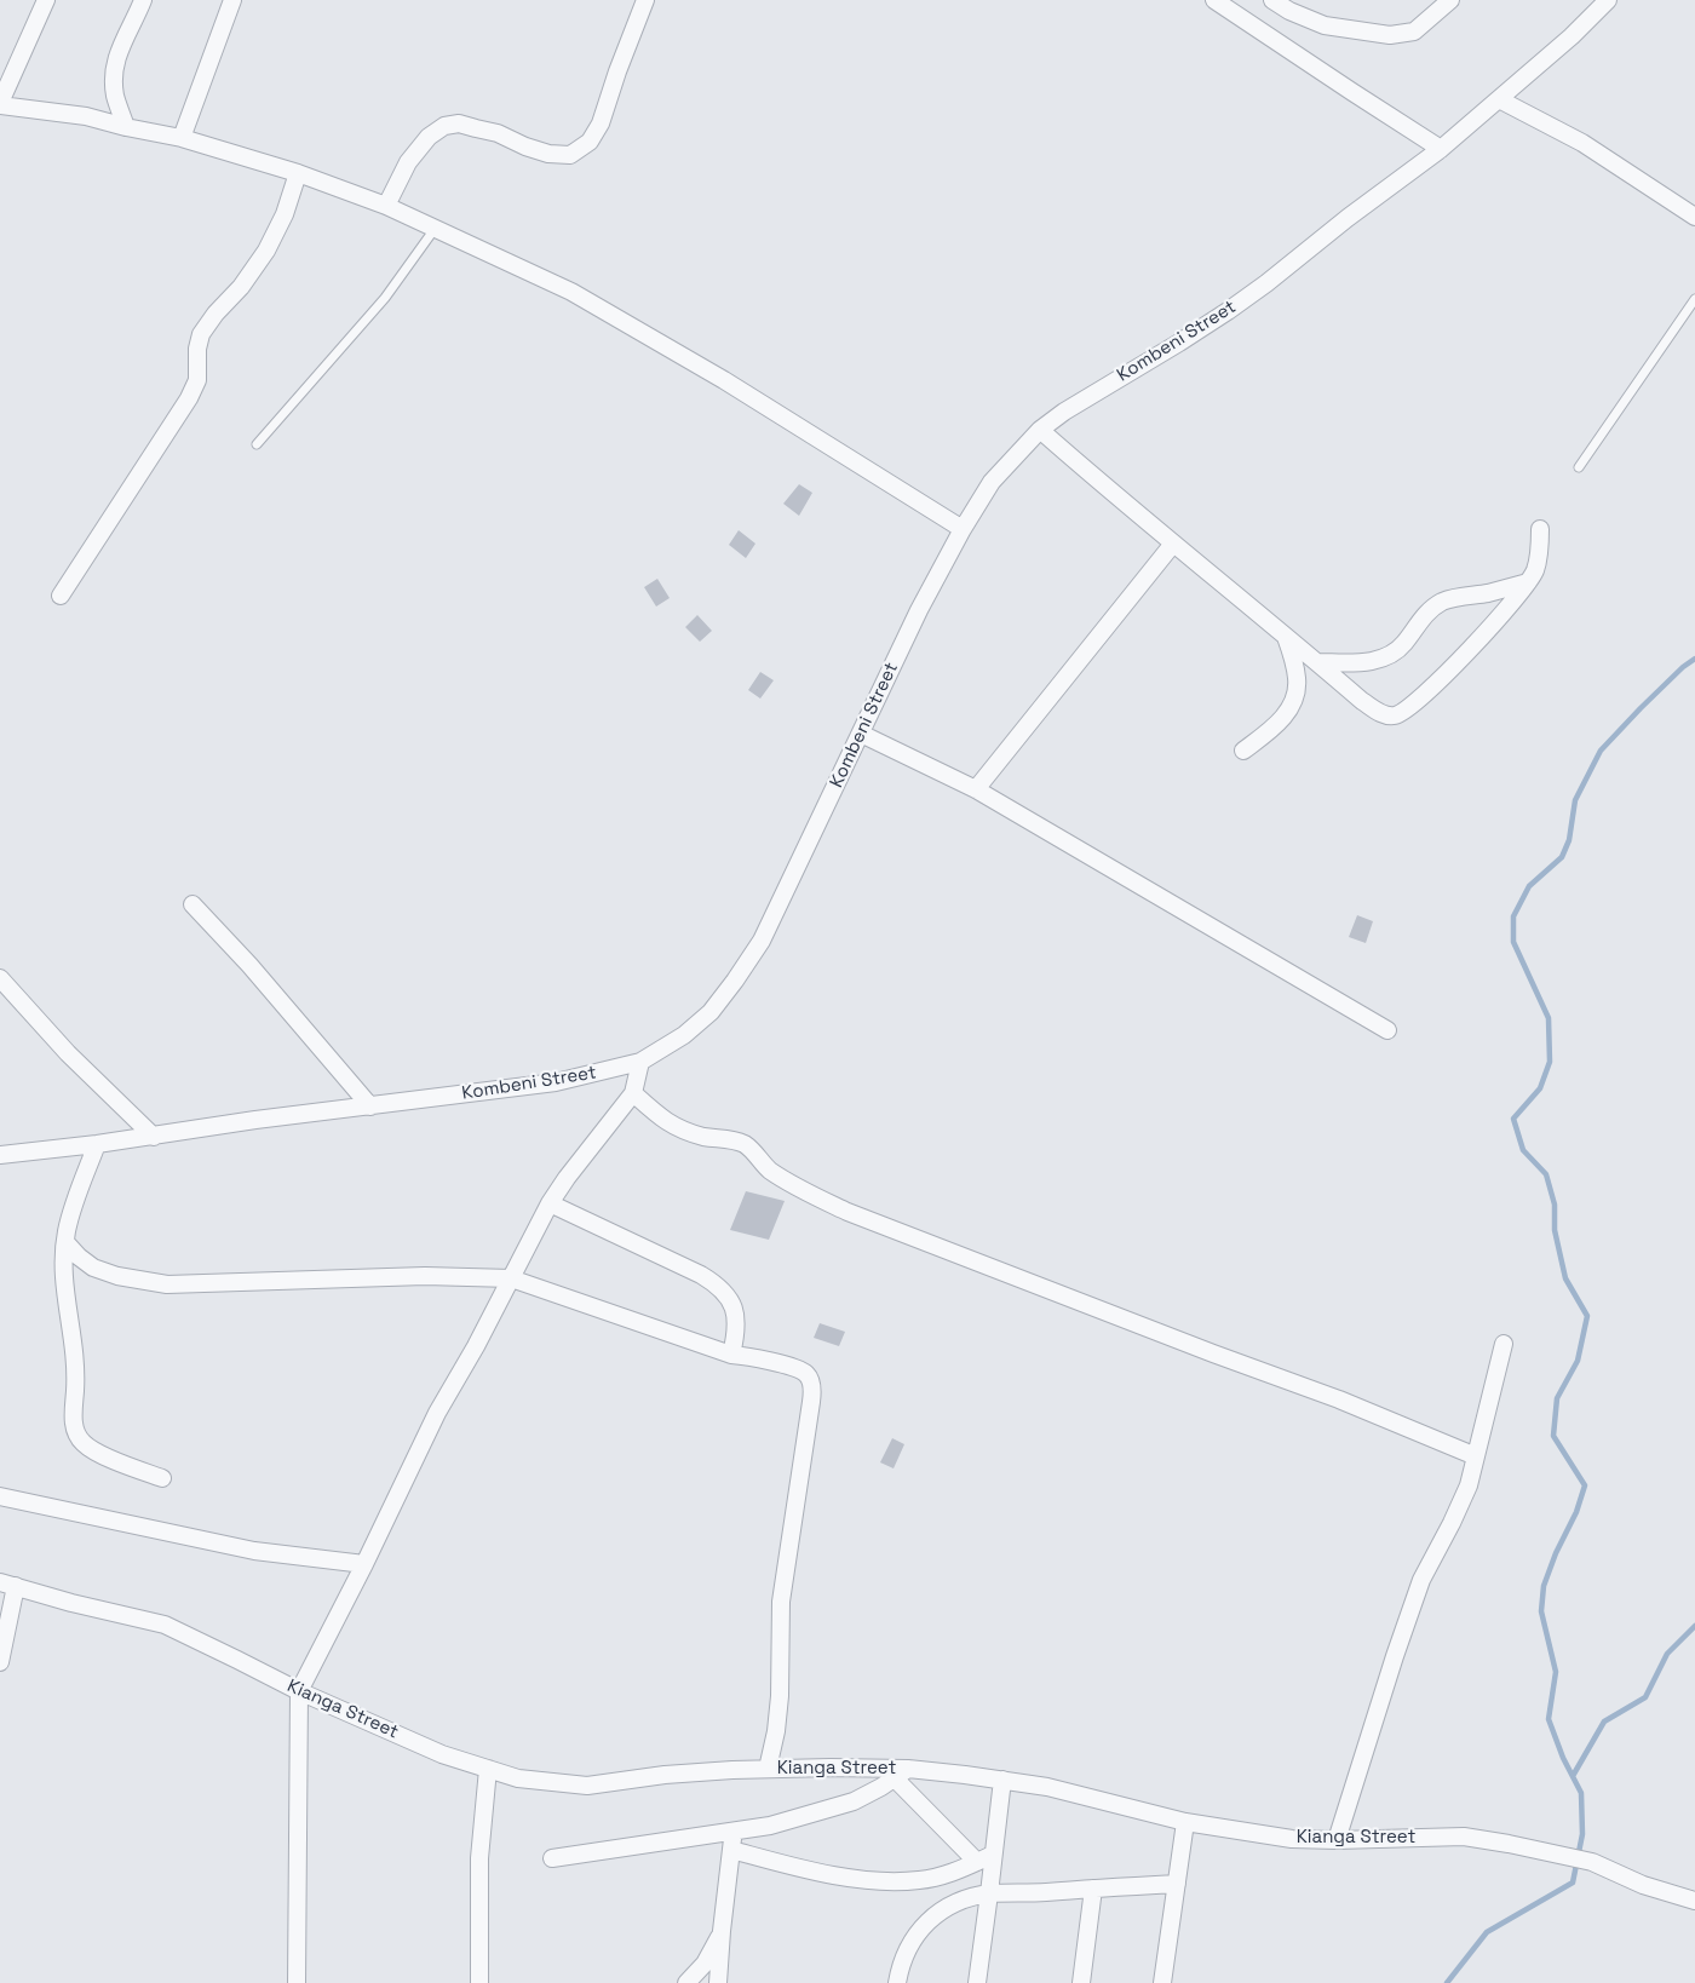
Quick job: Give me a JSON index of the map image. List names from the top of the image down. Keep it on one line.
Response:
{"streets":{"street":["Kombeni Street","Kianga Street"]}}
